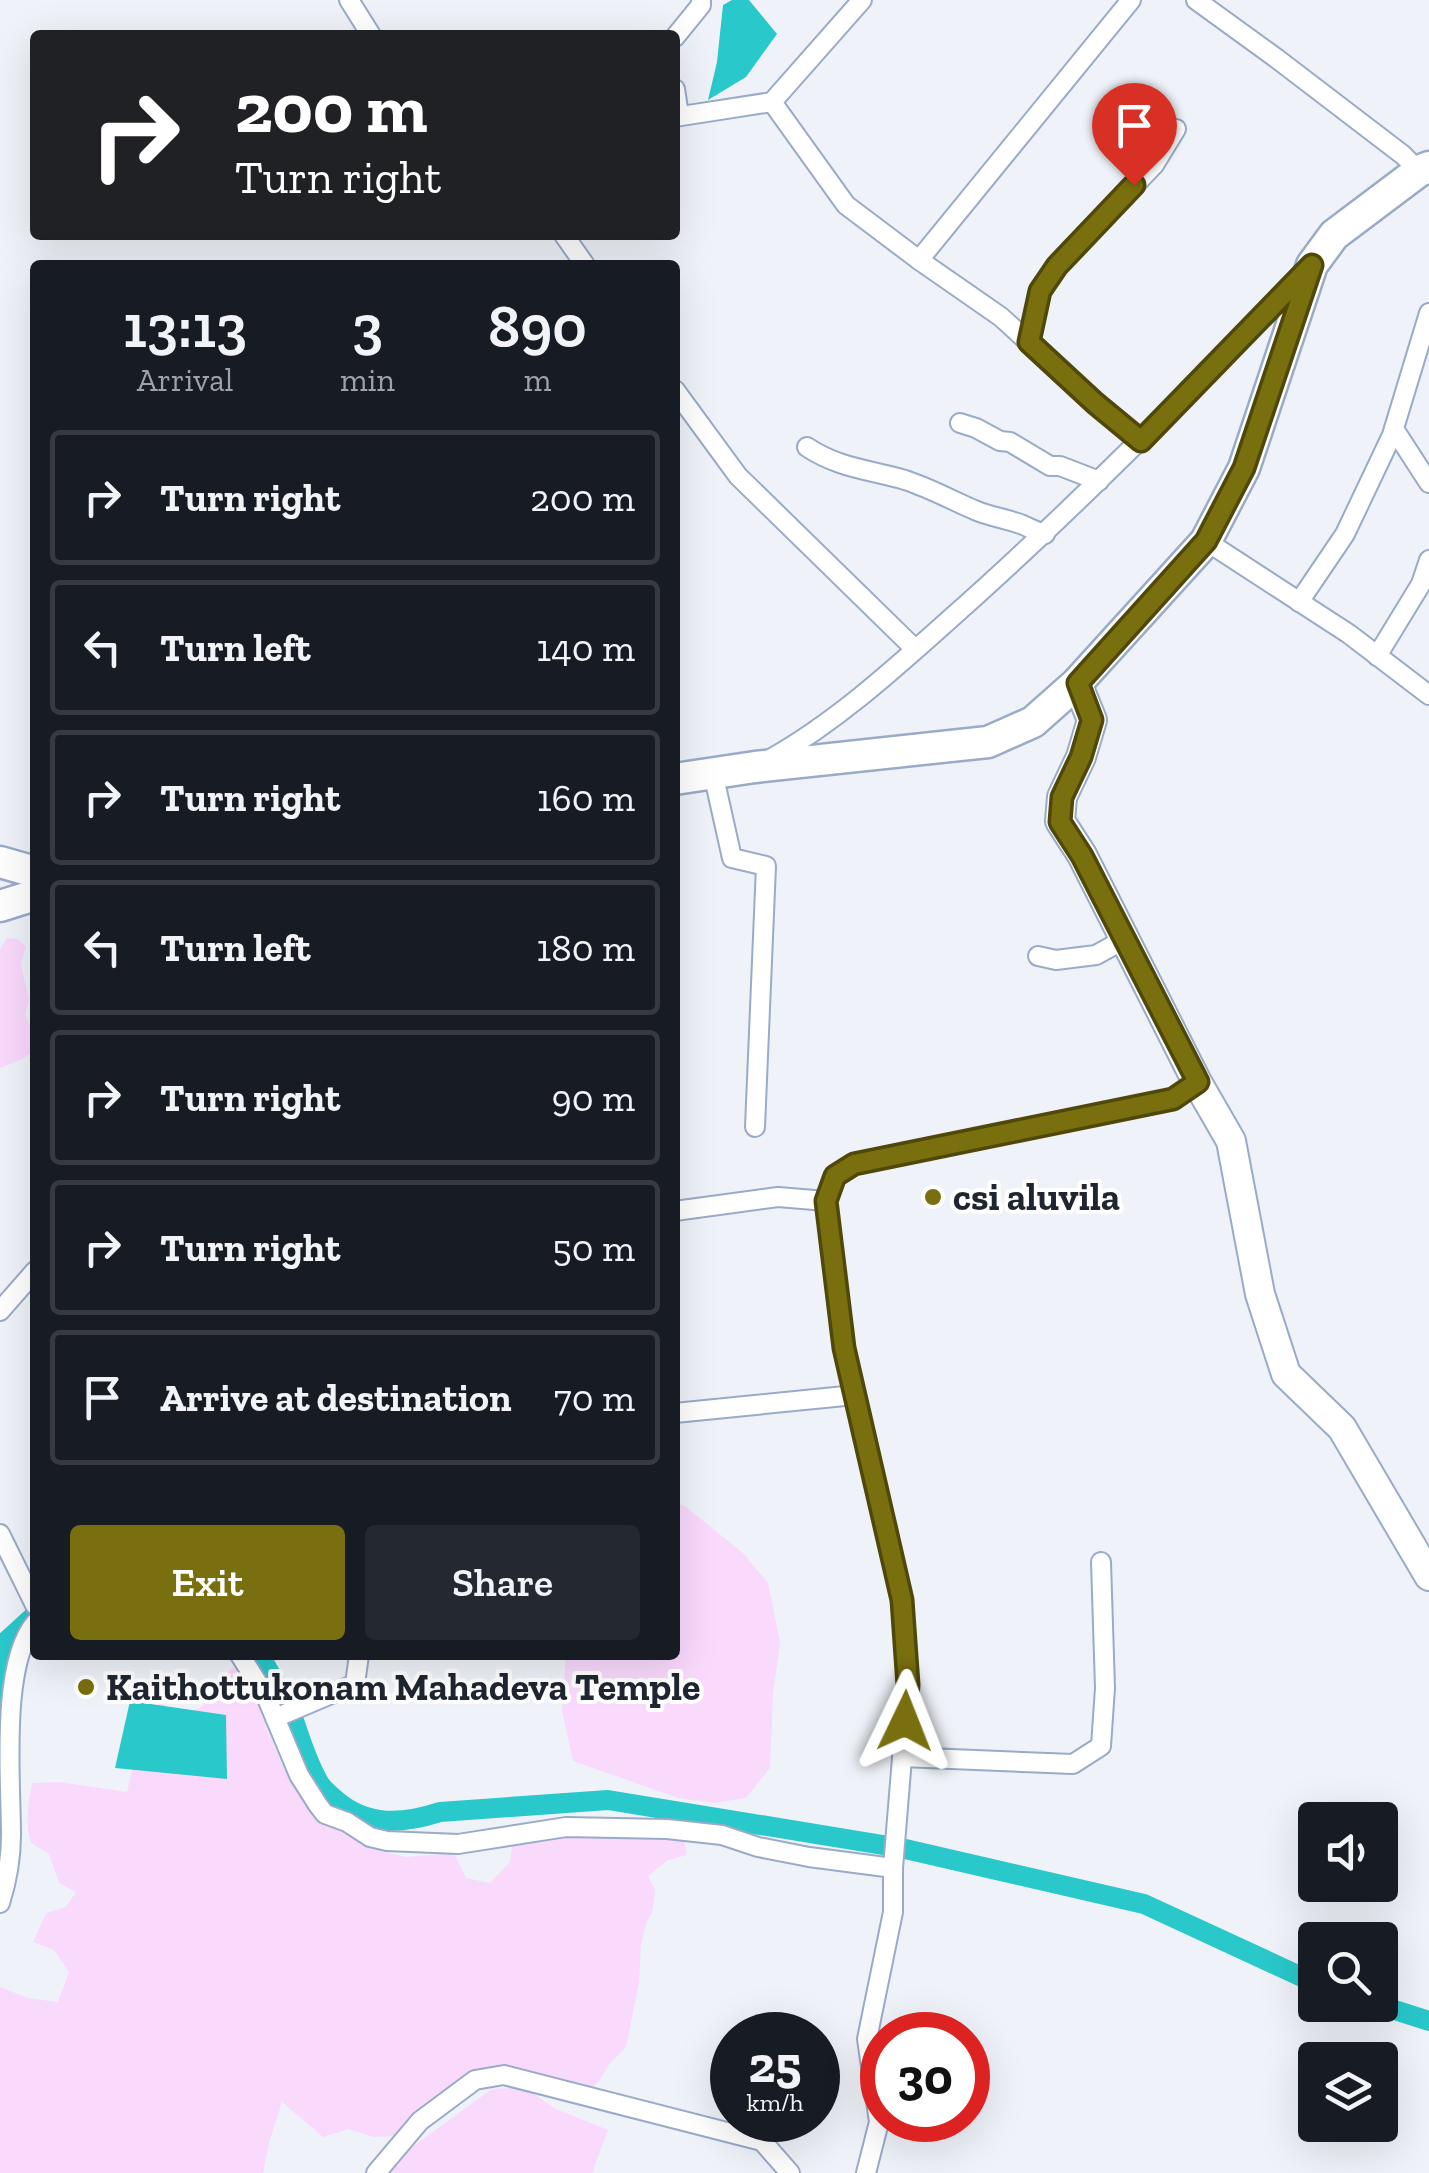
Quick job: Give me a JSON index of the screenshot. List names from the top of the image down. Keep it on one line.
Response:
{"places":["csi aluvila","Kaithottukonam Mahadeva Temple"],"page":{"turn":["200 m","Turn right"],"eta":["13:13","Arrival","3","min","890","m"],"list":[{"name":"Turn right","value":"200 m"},{"name":"Turn left","value":"140 m"},{"name":"Turn right","value":"160 m"},{"name":"Turn left","value":"180 m"},{"name":"Turn right","value":"90 m"},{"name":"Turn right","value":"50 m"},{"name":"Arrive at destination","value":"70 m"}],"buttons":["Exit","Share"],"speed":"25 km/h","limit":"30"}}
